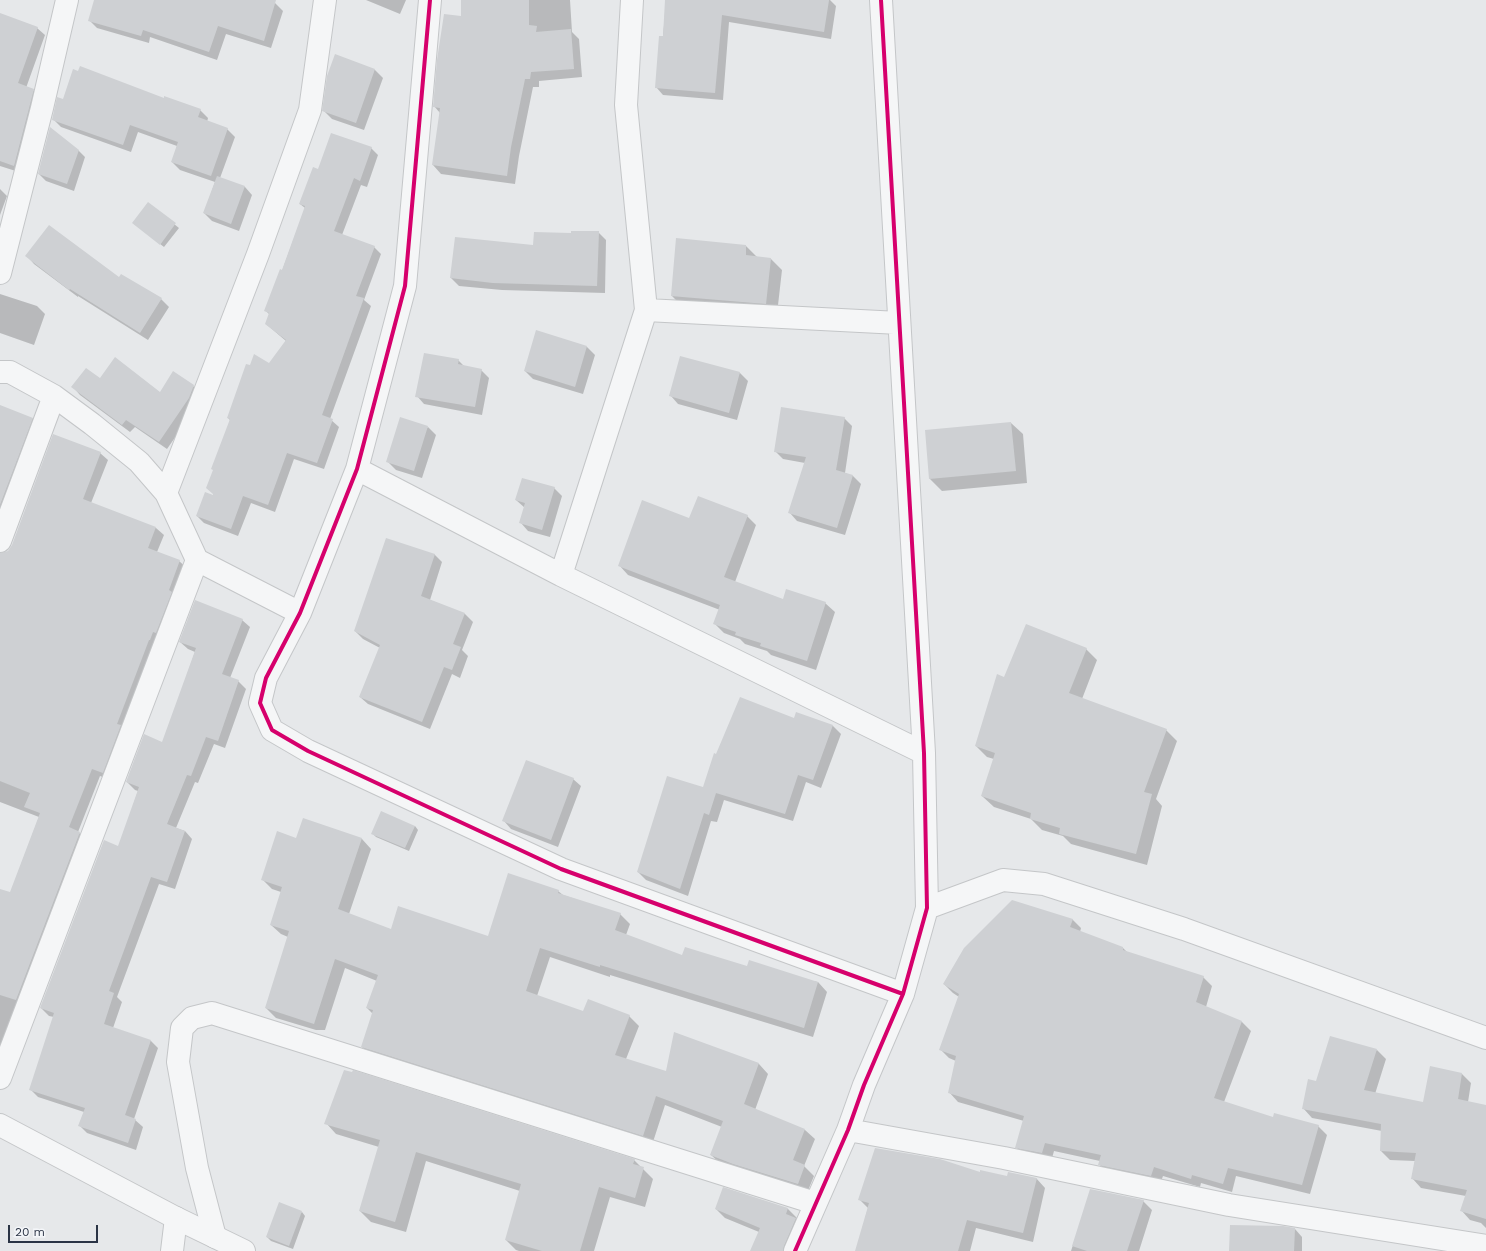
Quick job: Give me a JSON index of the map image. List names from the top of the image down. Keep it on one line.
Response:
{"scale_bar":"20 m"}
